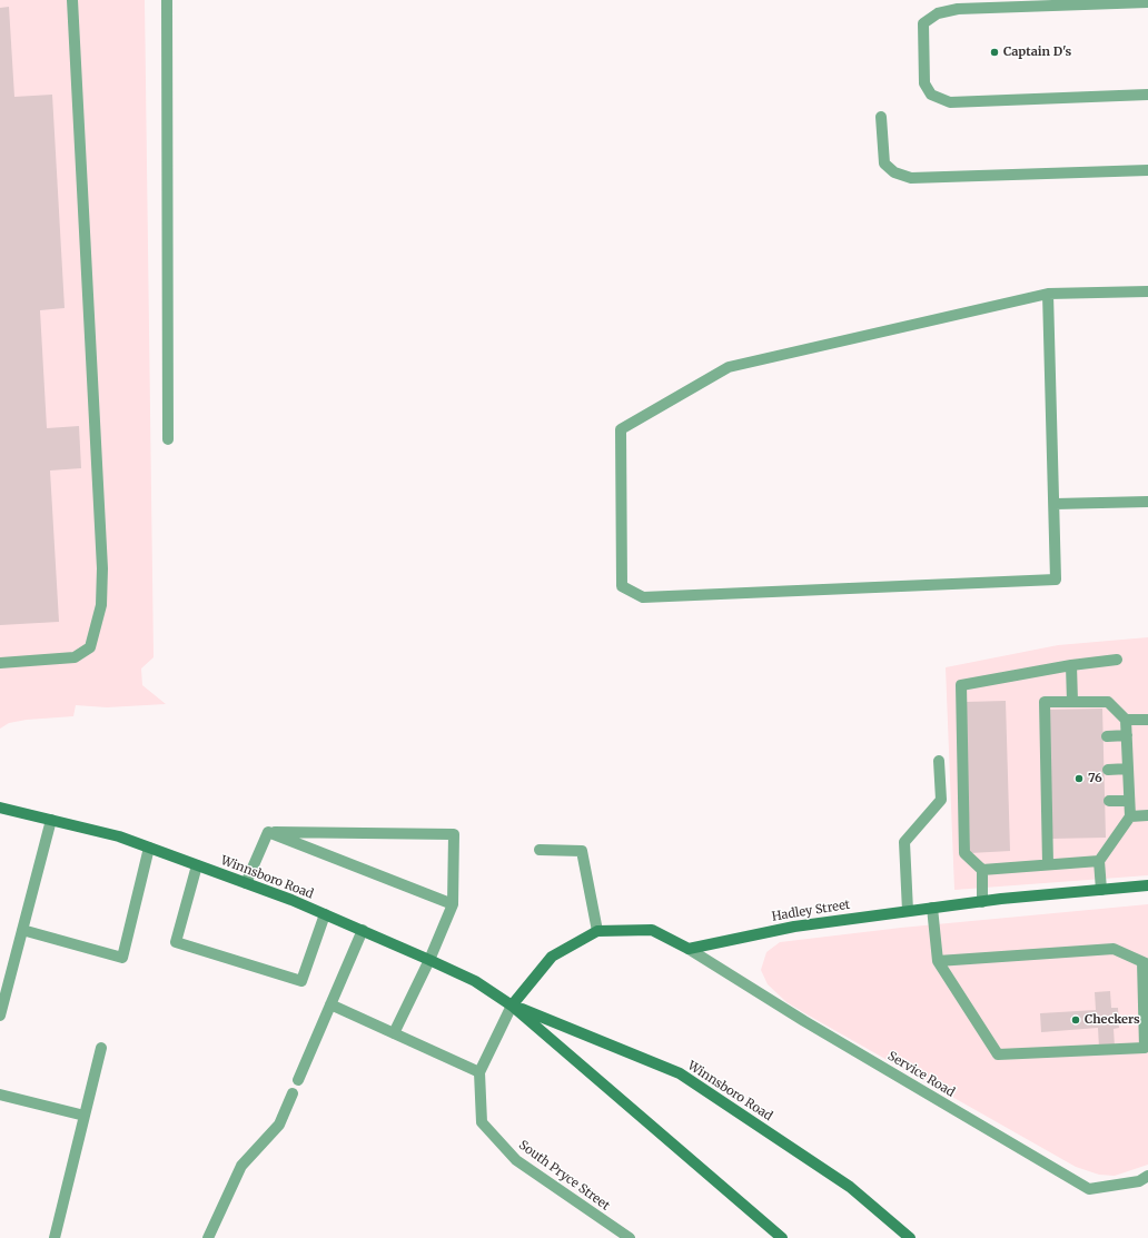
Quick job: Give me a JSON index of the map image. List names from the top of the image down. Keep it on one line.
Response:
{"streets":{"main road":["Winnsboro Road","Hadley Street"],"street":["Service Road","South Pryce Street"]},"crossings":[["Winnsboro Road","South Pryce Street"],["Hadley Street","Service Road"]],"places":["Captain D's","76","Checkers"]}
